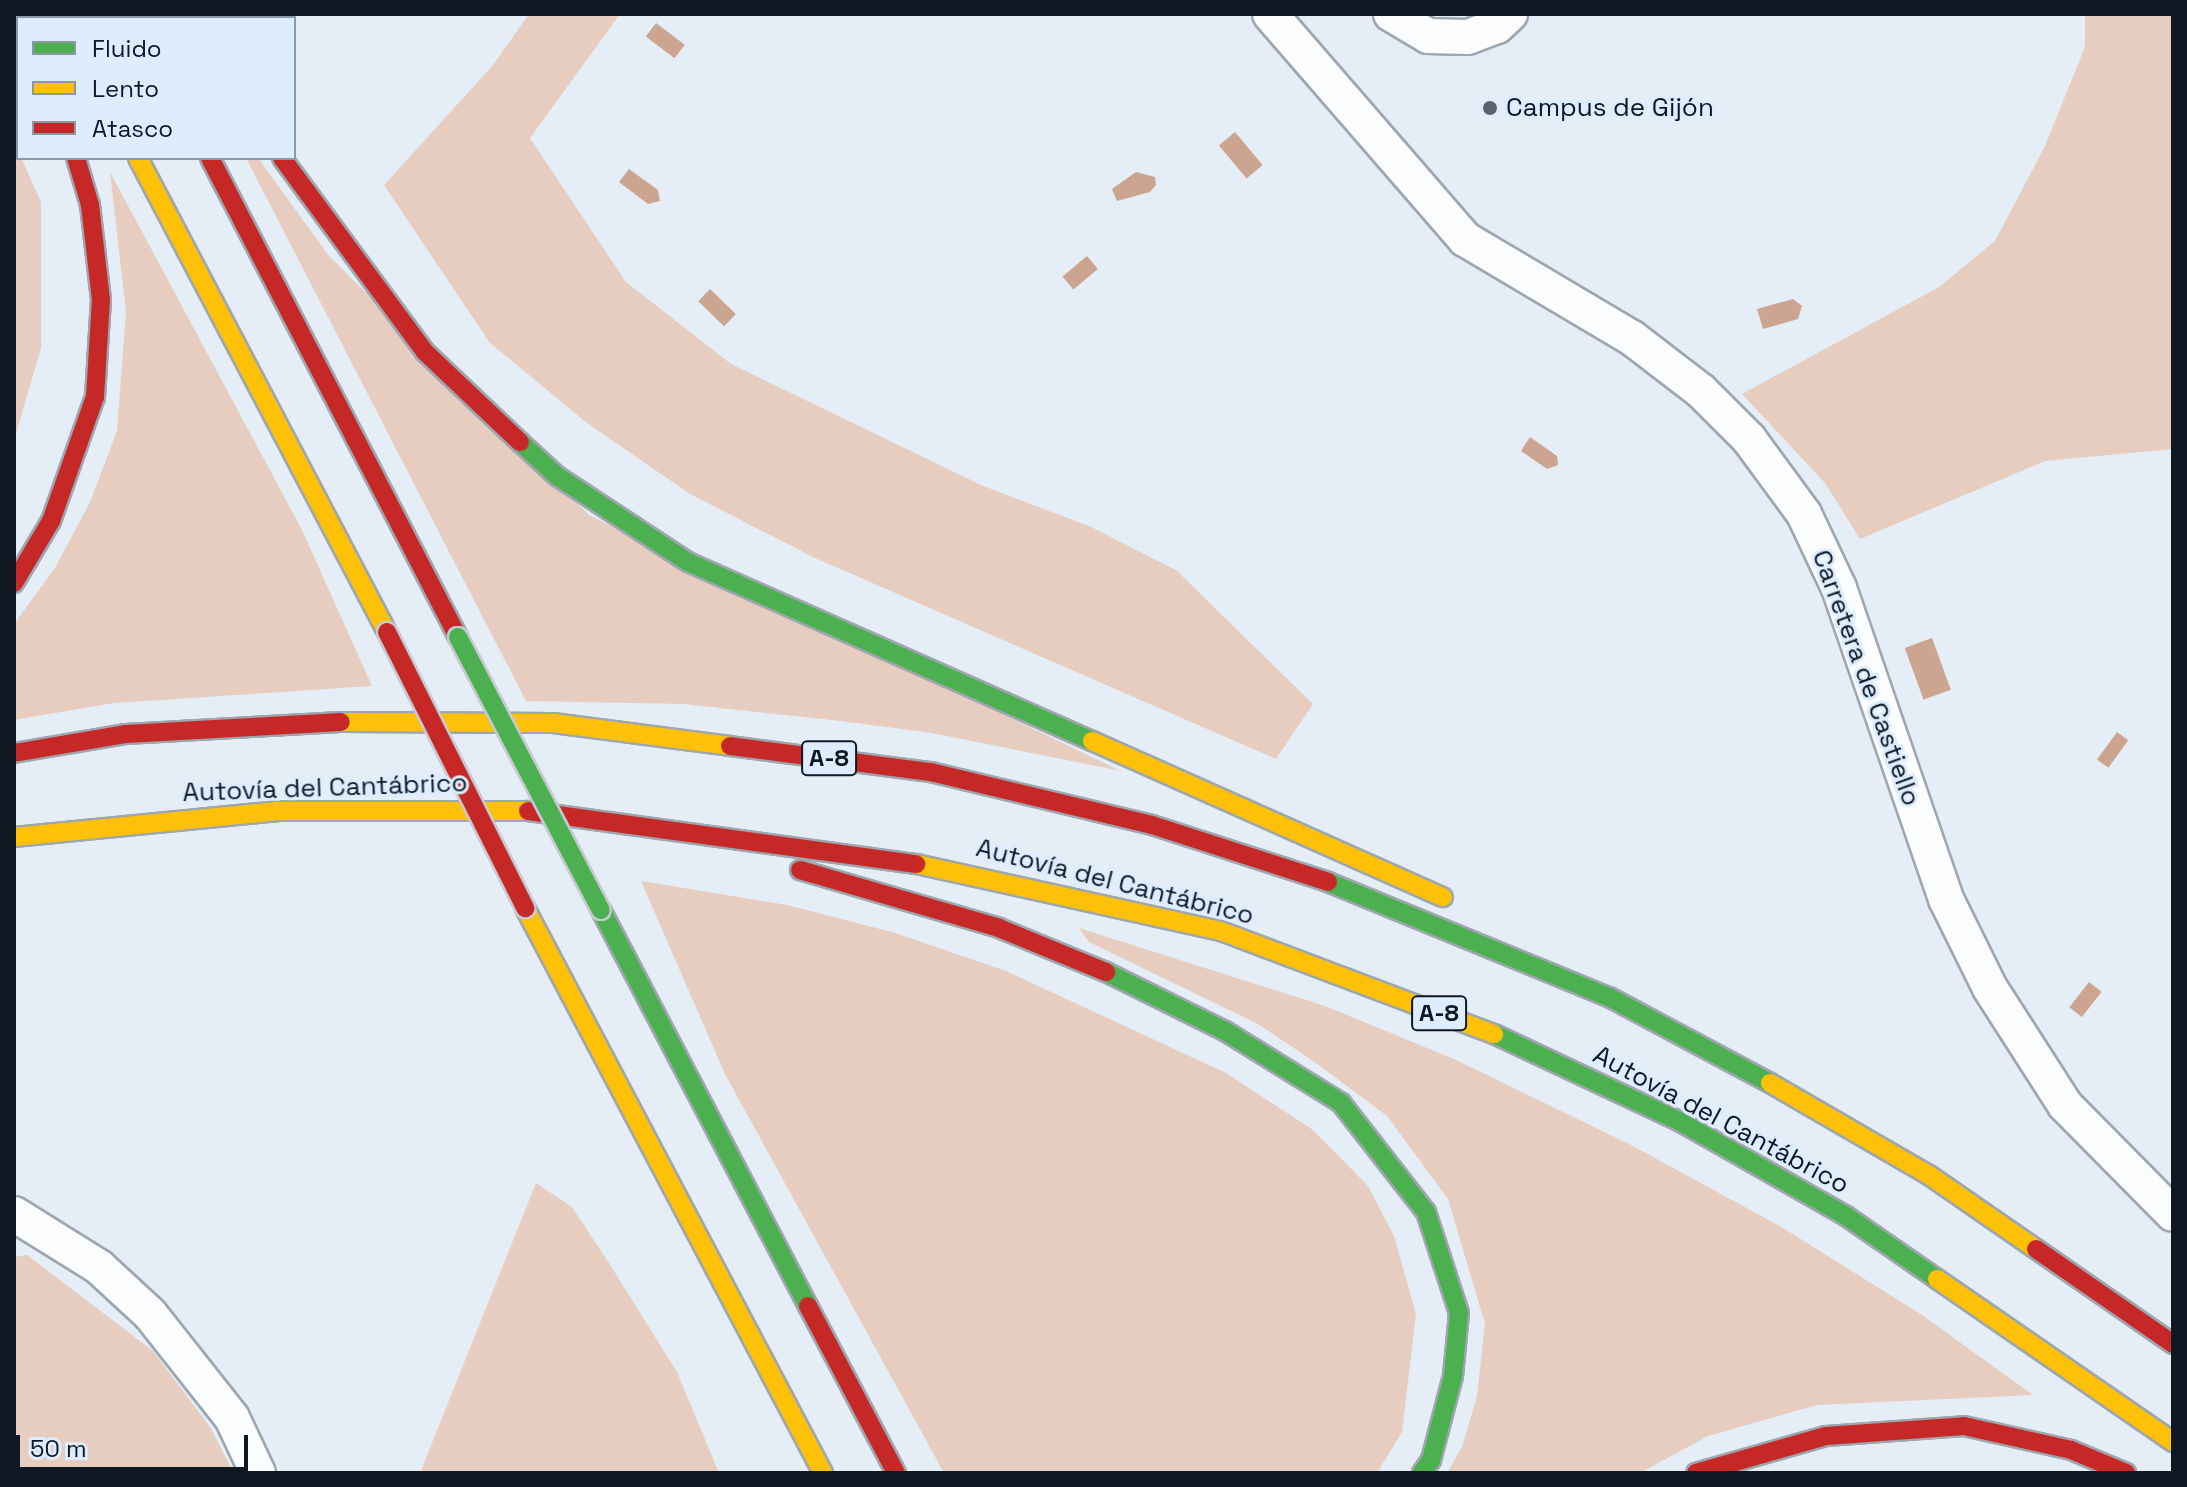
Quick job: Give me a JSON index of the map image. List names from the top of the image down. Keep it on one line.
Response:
{"streets":{"highway":["A-8","Autovía del Cantábrico"],"street":["Carretera de Castiello"]},"places":["Campus de Gijón"],"legend":["Fluido","Lento","Atasco"],"scale_bar":"50 m"}
